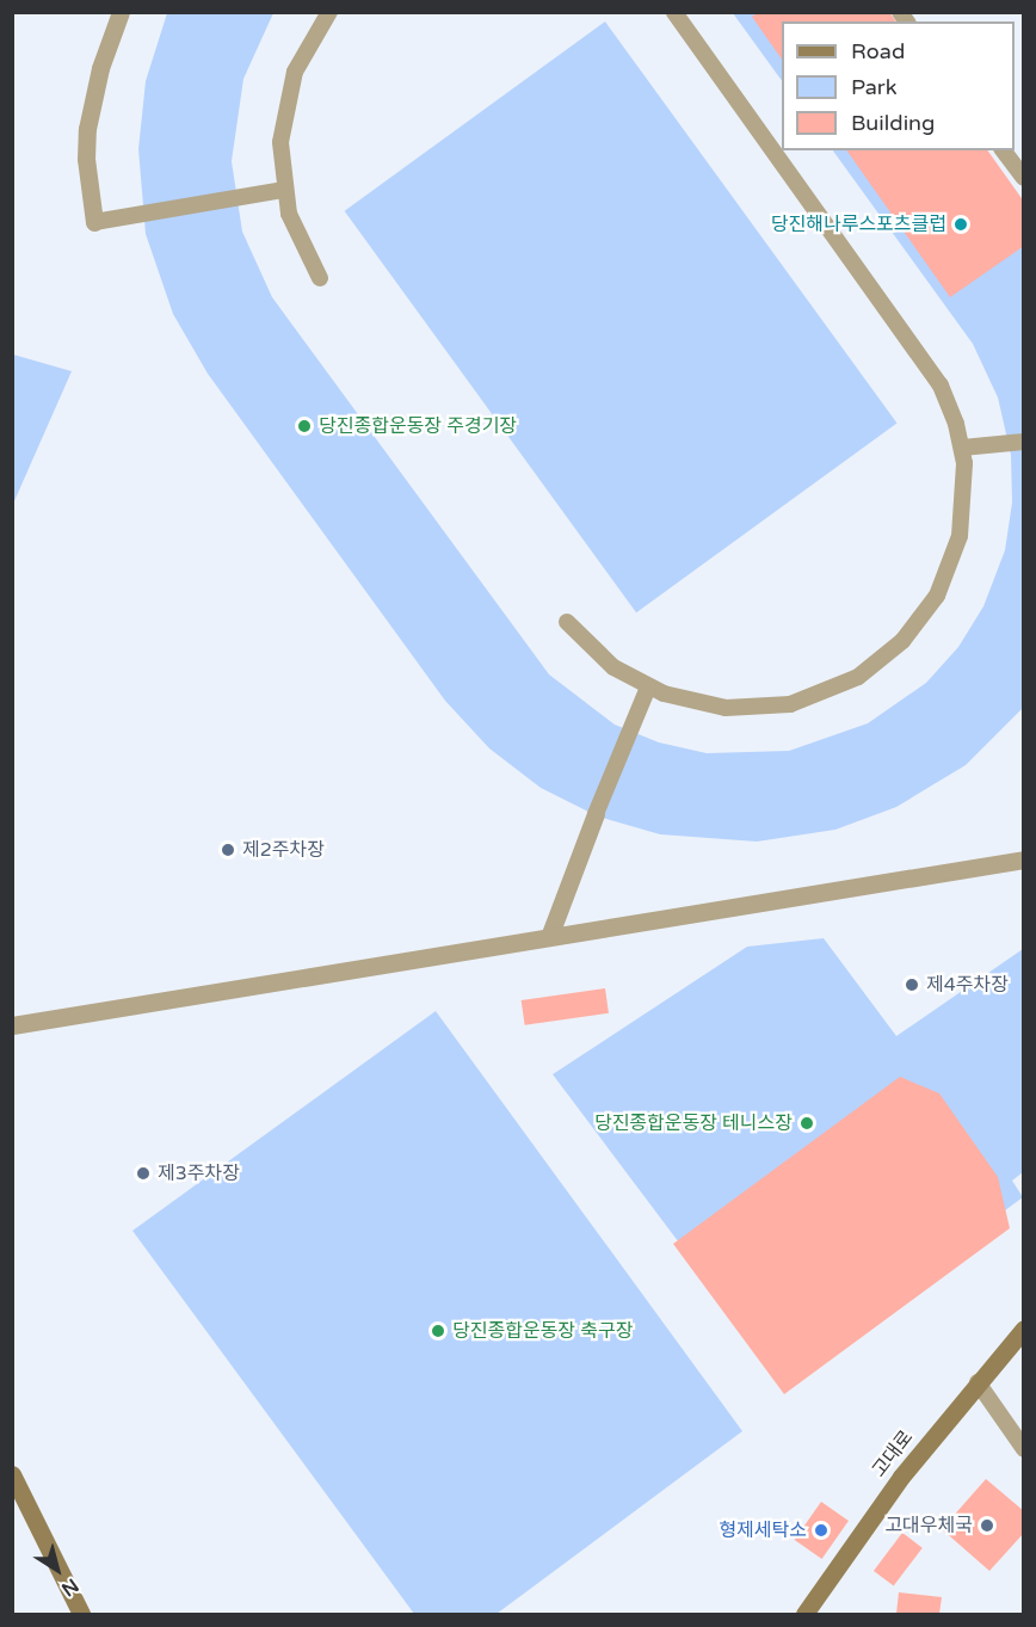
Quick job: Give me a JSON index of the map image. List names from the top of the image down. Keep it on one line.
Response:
{"streets":{"street":["고대로"]},"places":["당진해나루스포츠클럽","당진종합운동장 주경기장","제2주차장","제4주차장","당진종합운동장 테니스장","제3주차장","당진종합운동장 축구장","고대우체국","형제세탁소"],"legend":["Road","Park","Building"],"north":"bottom right"}
